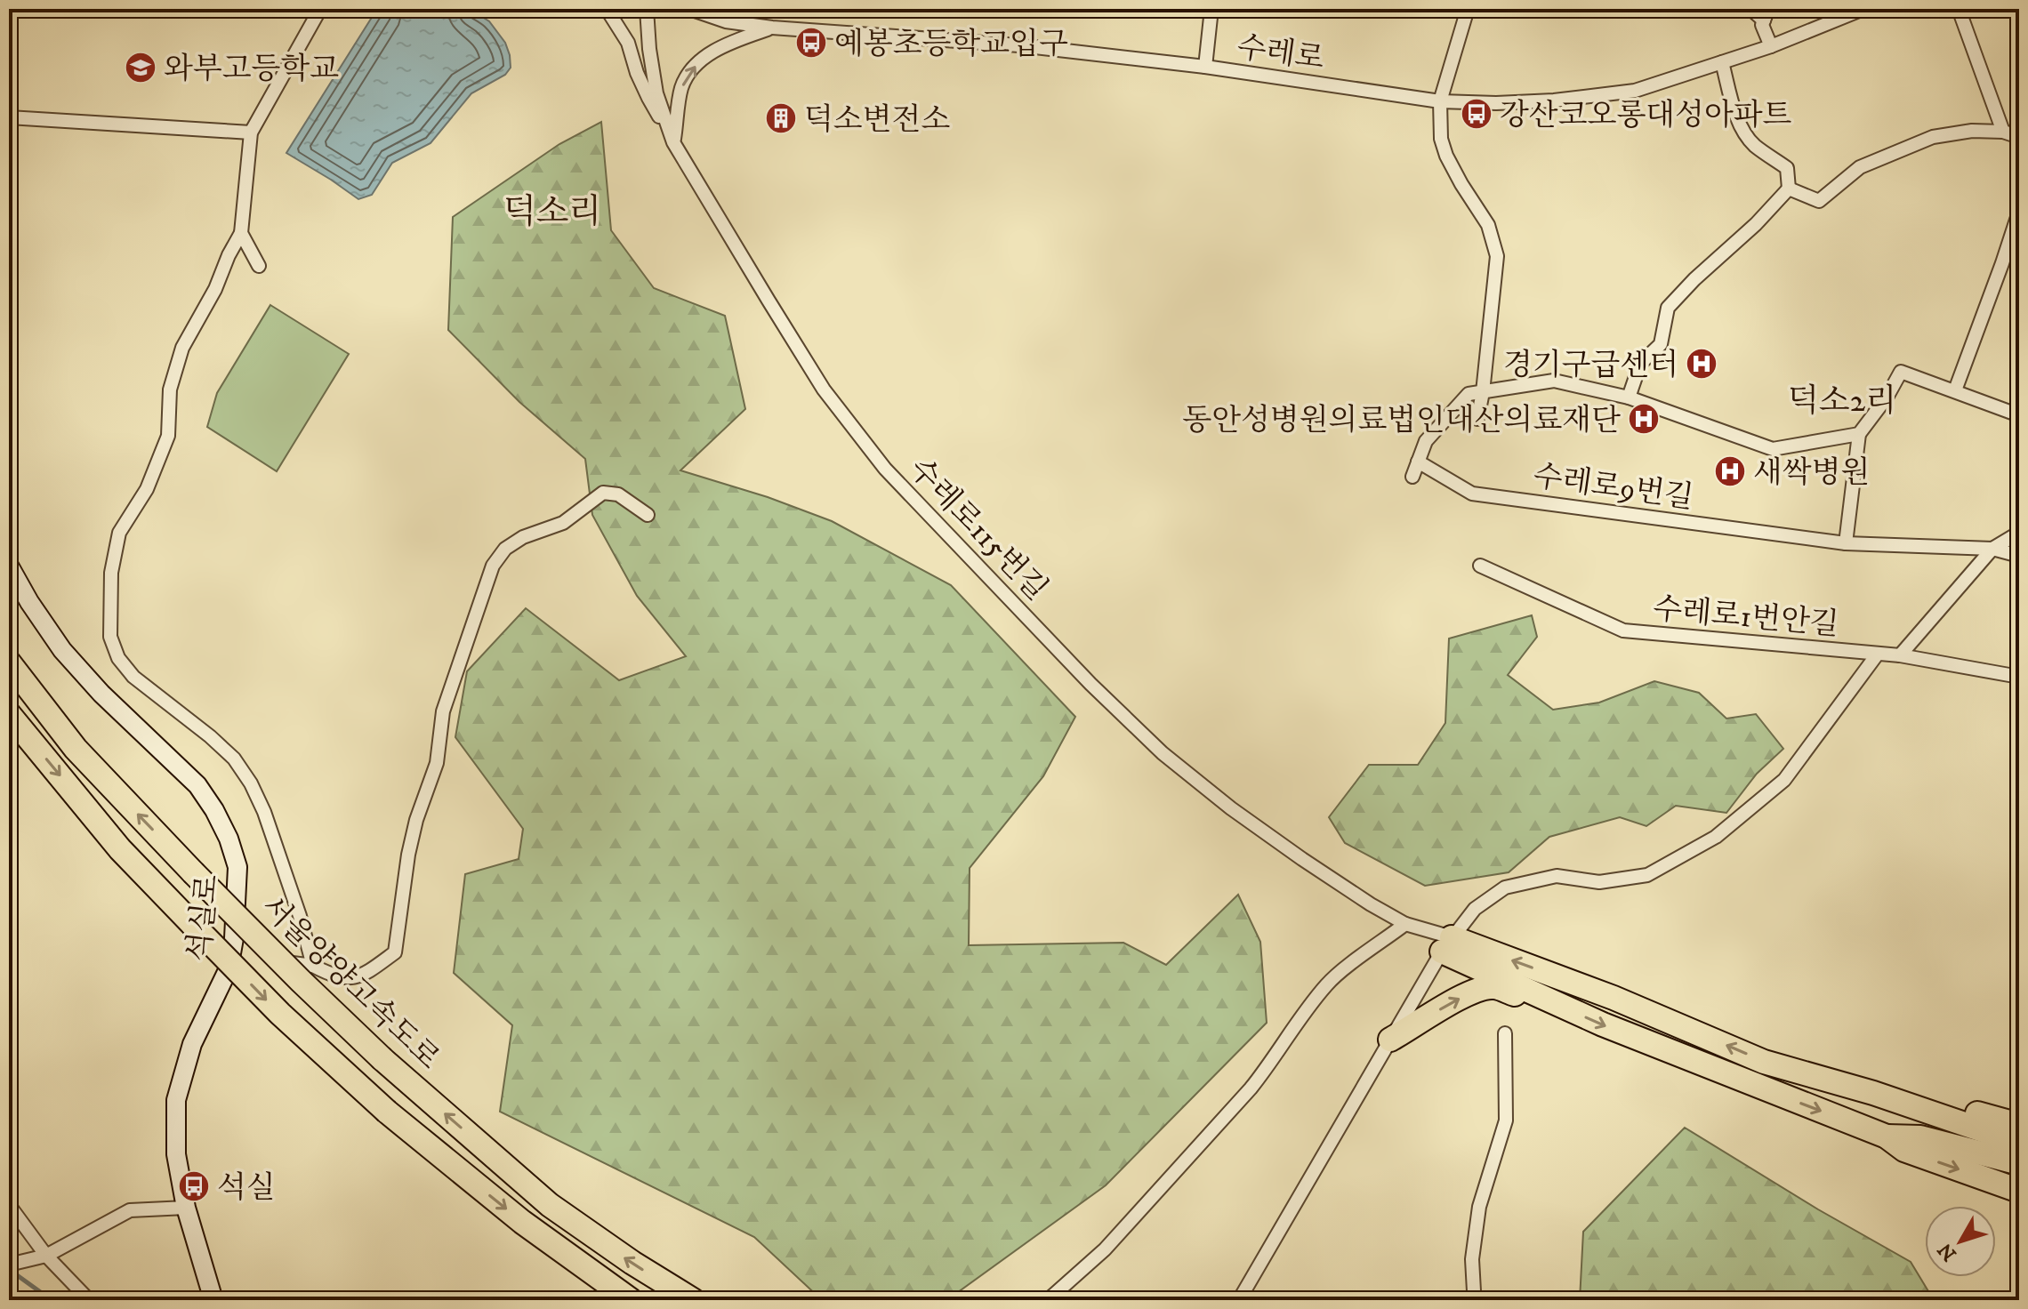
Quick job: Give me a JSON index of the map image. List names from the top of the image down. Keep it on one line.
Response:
{"streets":{"highway":["서울양양고속도로"],"main road":["석실로"],"street":["수레로","수레로9번길","수레로115번길","수레로1번안길"]},"districts":["덕소리","덕소2리"],"places":{"bus stop":["예봉초등학교입구","강산코오롱대성아파트","석실"],"school or university":["와부고등학교"],"building":["덕소변전소"],"hospital":["경기구급센터","동안성병원의료법인대산의료재단","새싹병원"]},"north":"bottom left"}
